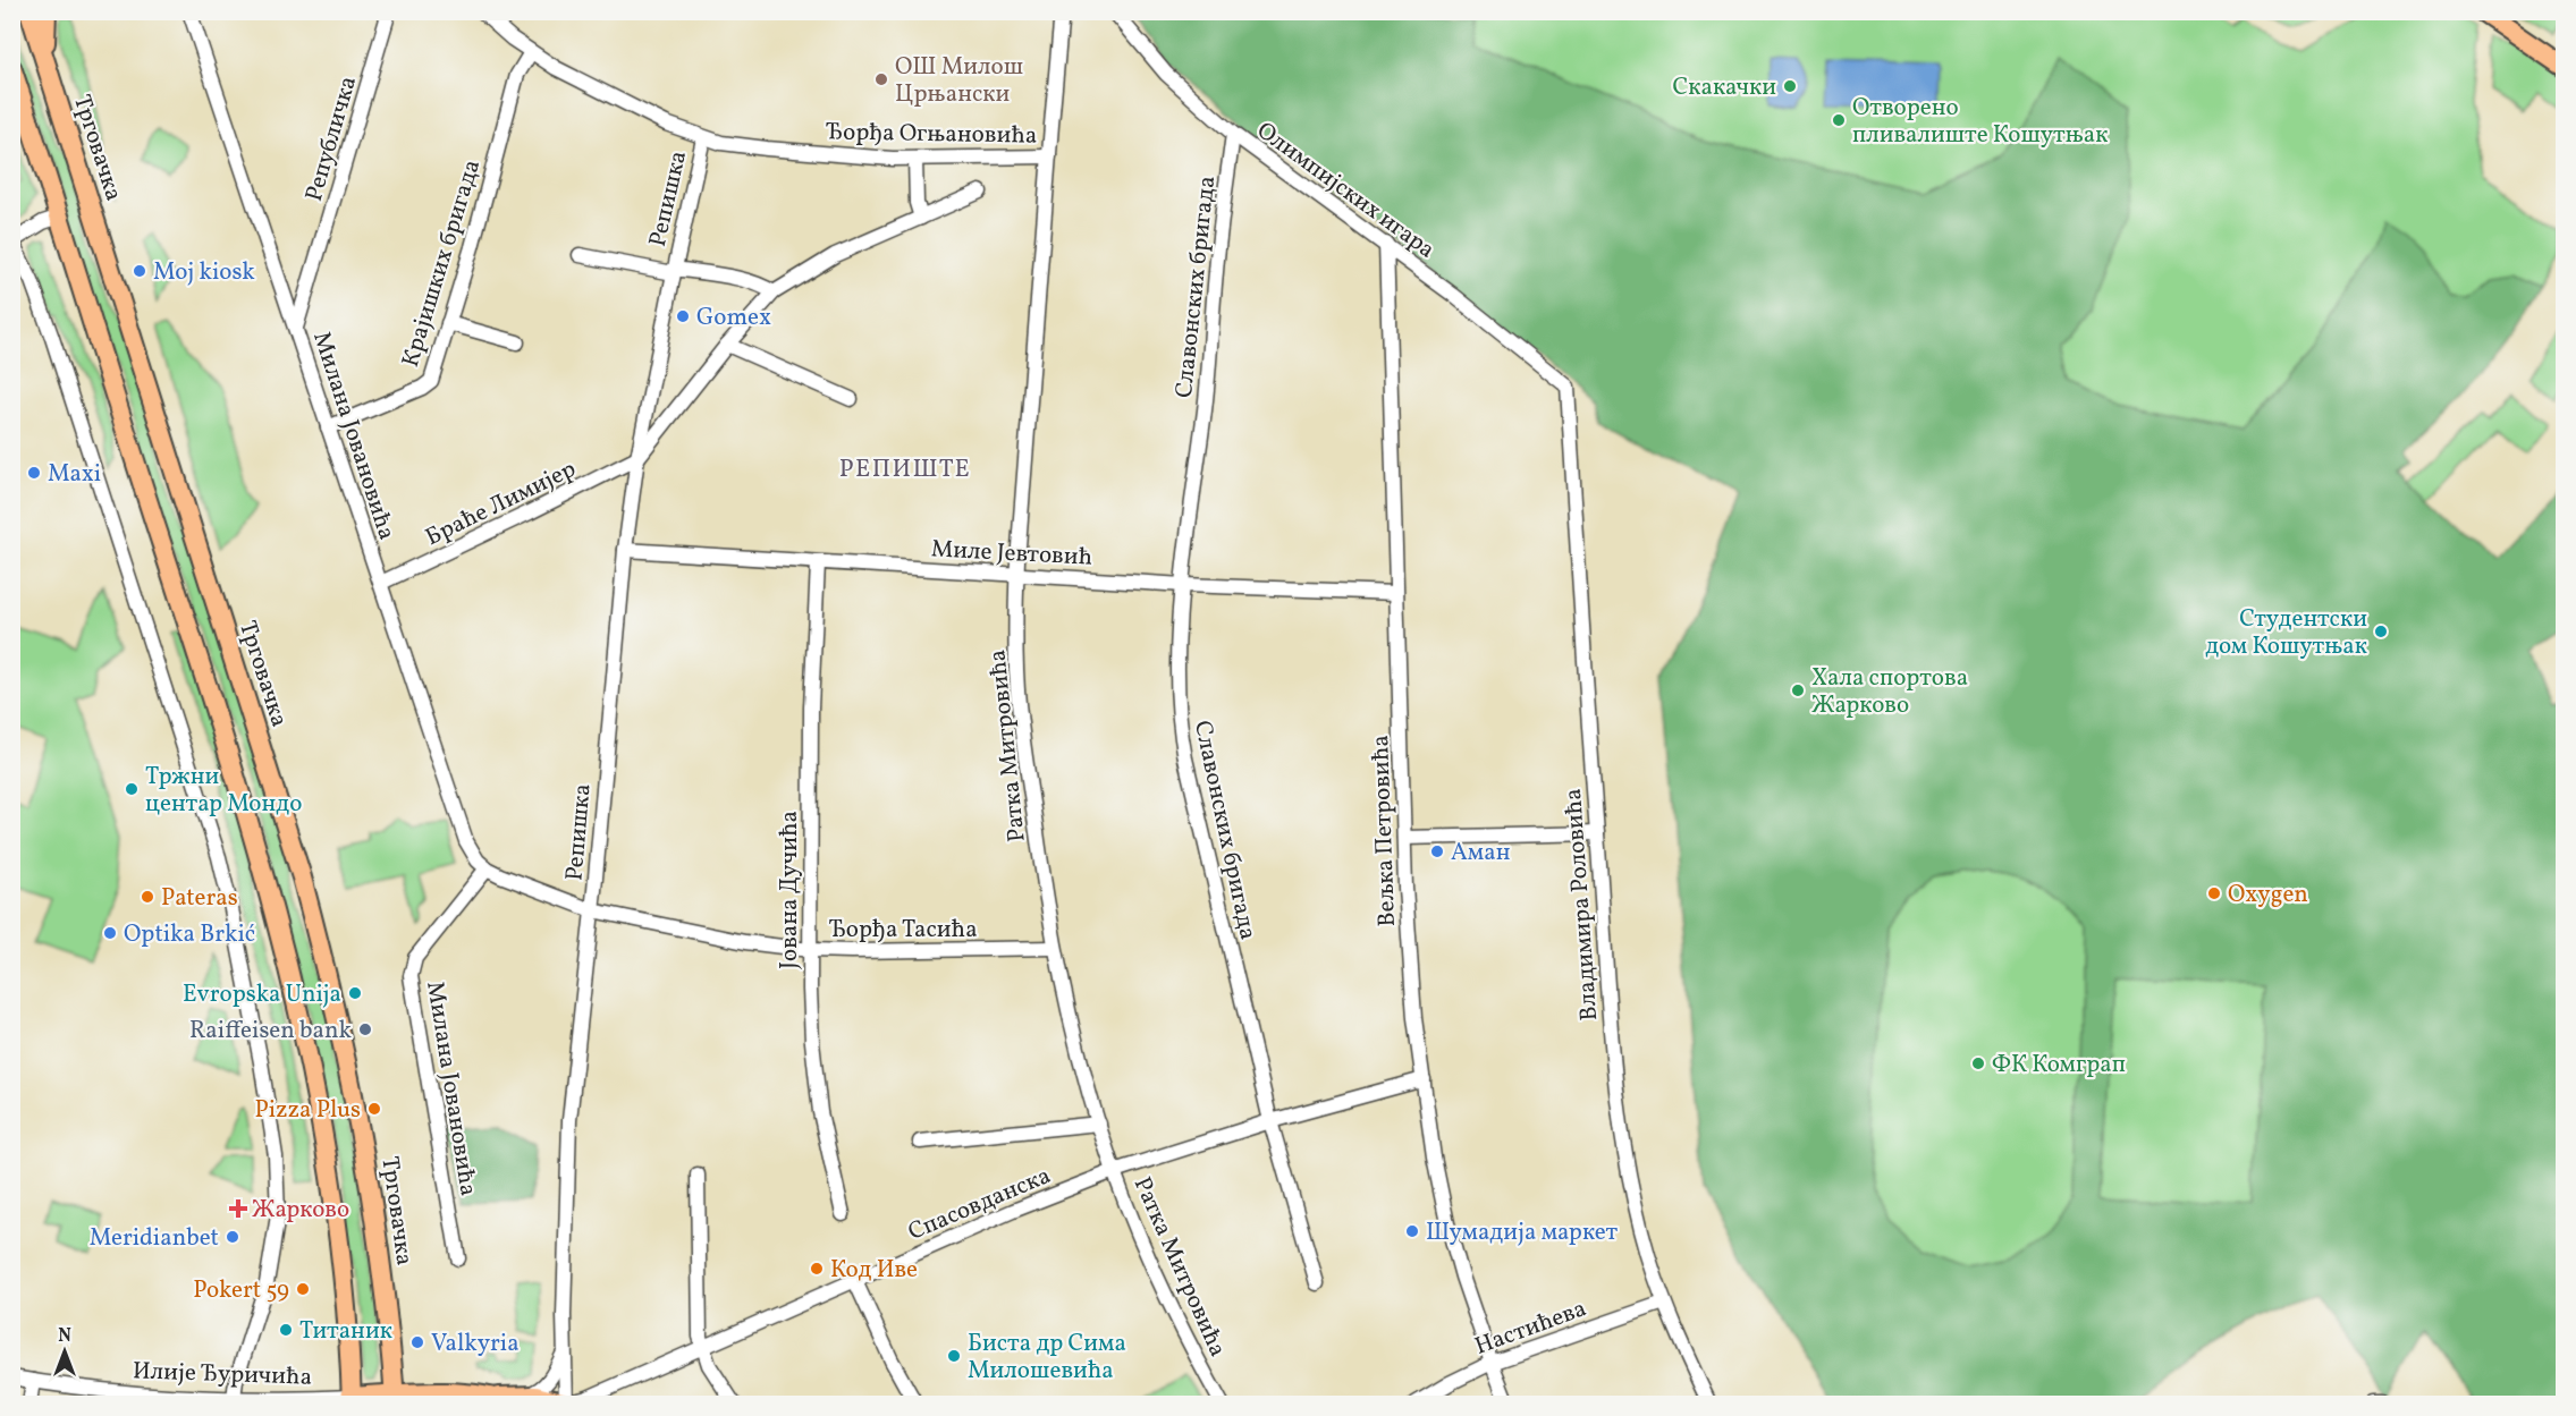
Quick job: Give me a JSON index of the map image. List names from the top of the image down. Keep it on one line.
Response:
{"streets":{"main road":["Трговачка"],"street":["Ђорђа Огњановића","Републичка","Олимпијских игара","Репишка","Крајишких бригада","Славонских бригада","Милана Јовановића","Браће Лимијер","Миле Јевтовић","Ратка Митровића","Вељка Петровића","Јована Дучића","Владимира Роловића","Ђорђа Тасића","Спасовданска","Настићева","Илије Ђуричића"]},"crossings":[["Ђорђа Огњановића","Репишка"],["Ђорђа Огњановића","Крајишких бригада"],["Ђорђа Огњановића","Ратка Митровића"],["Републичка","Милана Јовановића"],["Олимпијских игара","Славонских бригада"],["Олимпијских игара","Вељка Петровића"],["Олимпијских игара","Владимира Роловића"],["Репишка","Браће Лимијер"],["Репишка","Миле Јевтовић"],["Репишка","Ђорђа Тасића"],["Репишка","Спасовданска"],["Крајишких бригада","Милана Јовановића"],["Славонских бригада","Миле Јевтовић"],["Славонских бригада","Спасовданска"],["Милана Јовановића","Браће Лимијер"],["Миле Јевтовић","Ратка Митровића"],["Миле Јевтовић","Вељка Петровића"],["Миле Јевтовић","Јована Дучића"],["Ратка Митровића","Ђорђа Тасића"],["Ратка Митровића","Спасовданска"],["Вељка Петровића","Спасовданска"],["Вељка Петровића","Настићева"],["Јована Дучића","Ђорђа Тасића"],["Владимира Роловића","Настићева"]],"districts":["РЕПИШТЕ"],"places":{"other":["ОШ Милош Црњански","Скакачки","Отворено пливалиште Кошутњак","Moj kiosk","Gomex","Maxi","Студентски дом Кошутњак","Хала спортова Жарково","Тржни центар Мондо","Аман","Oxygen","Pateras","Optika Brkić","Evropska Unija","Raiffeisen bank","ФК Комграп","Pizza Plus","Шумадија маркет","Meridianbet","Код Иве","Pokert 59","Титаник","Valkyria","Биста др Сима Милошевића"],"health":["Жарково"]},"north":"top"}
